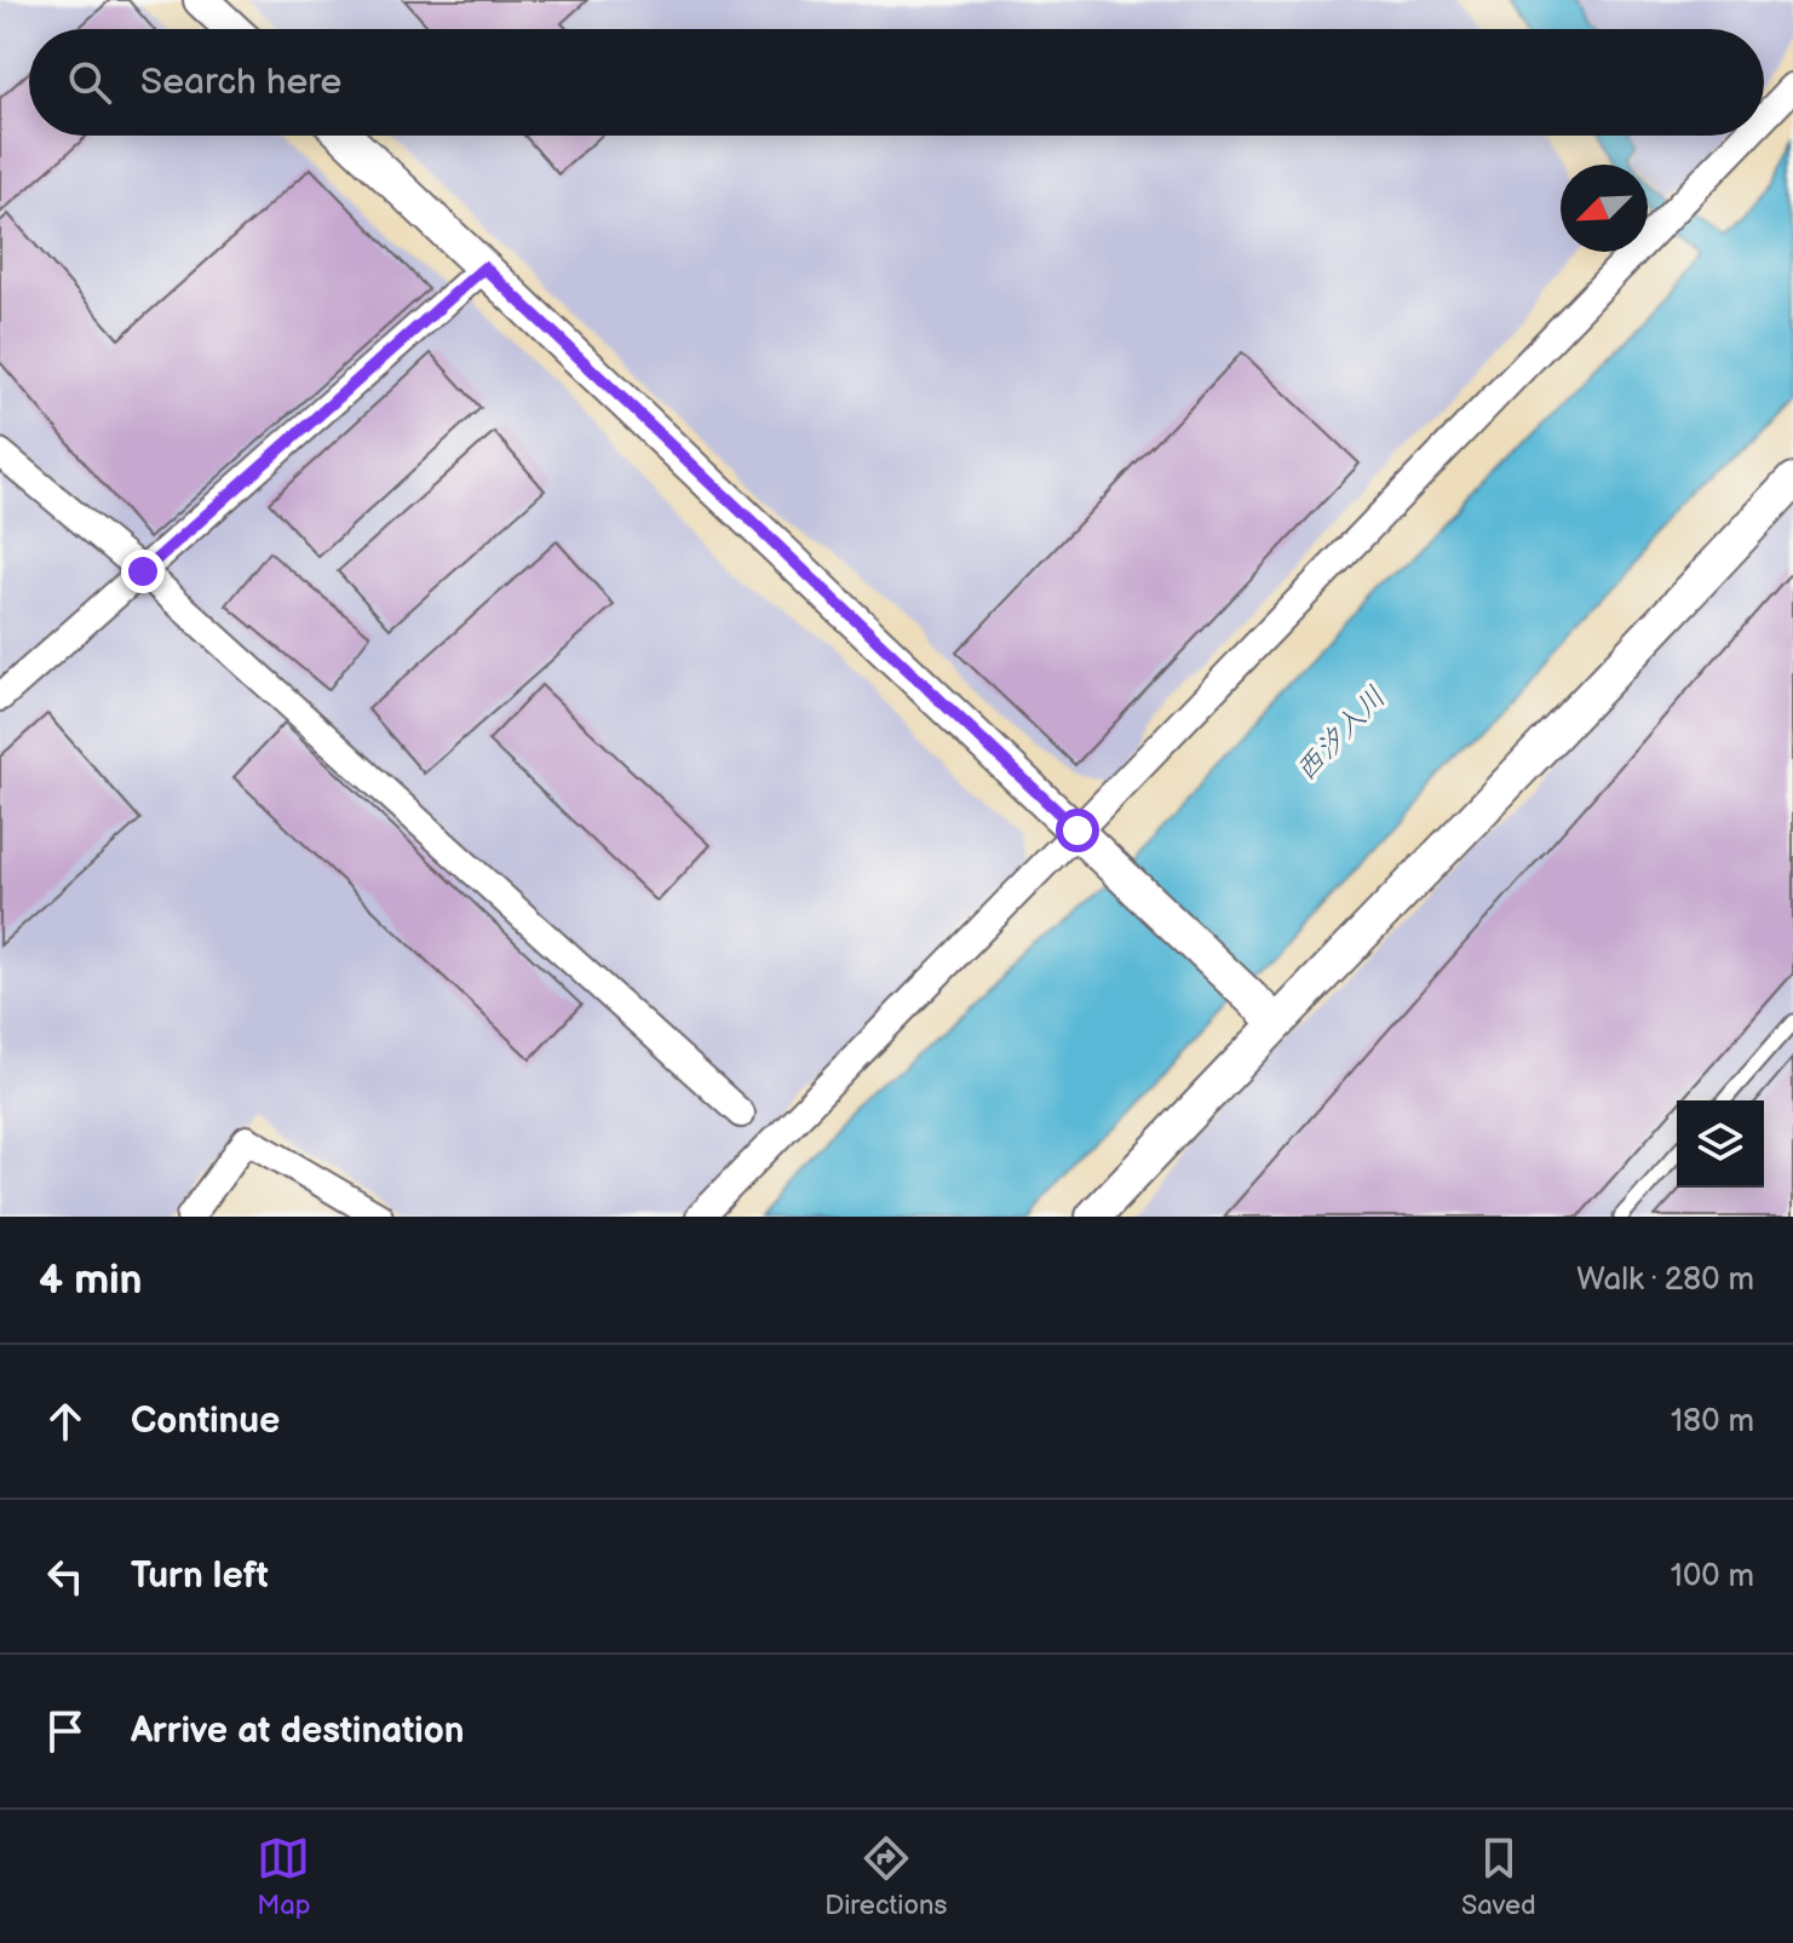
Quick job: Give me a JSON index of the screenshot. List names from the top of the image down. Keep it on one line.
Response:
{"water":["西汐入川"],"north":"bottom left","page":{"search":"Search here","heading":["4 min","Walk · 280 m"],"list":[["Continue","180 m"],["Turn left","100 m"],"Arrive at destination"],"nav":["Map","Directions","Saved"]}}
